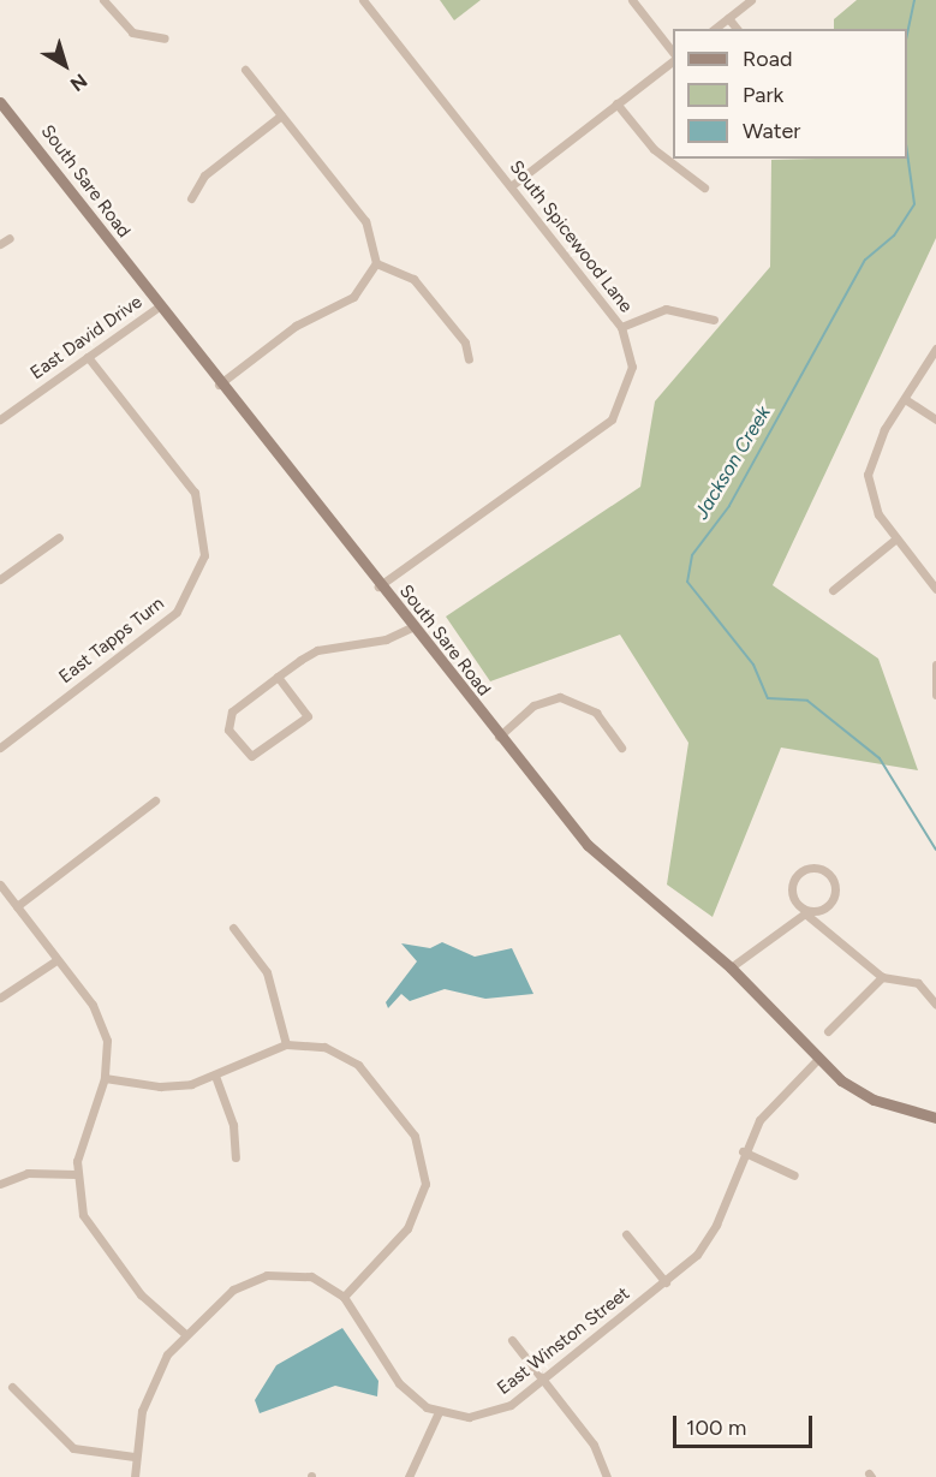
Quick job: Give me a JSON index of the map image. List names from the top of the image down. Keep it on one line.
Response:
{"streets":{"main road":["South Sare Road"],"street":["South Spicewood Lane","East David Drive","East Tapps Turn","East Winston Street"]},"crossings":[["South Sare Road","South Spicewood Lane"],["South Sare Road","East David Drive"],["South Sare Road","East Winston Street"],["East David Drive","East Tapps Turn"]],"water":["Jackson Creek"],"legend":["Road","Park","Water"],"scale_bar":"100 m","north":"bottom right"}
